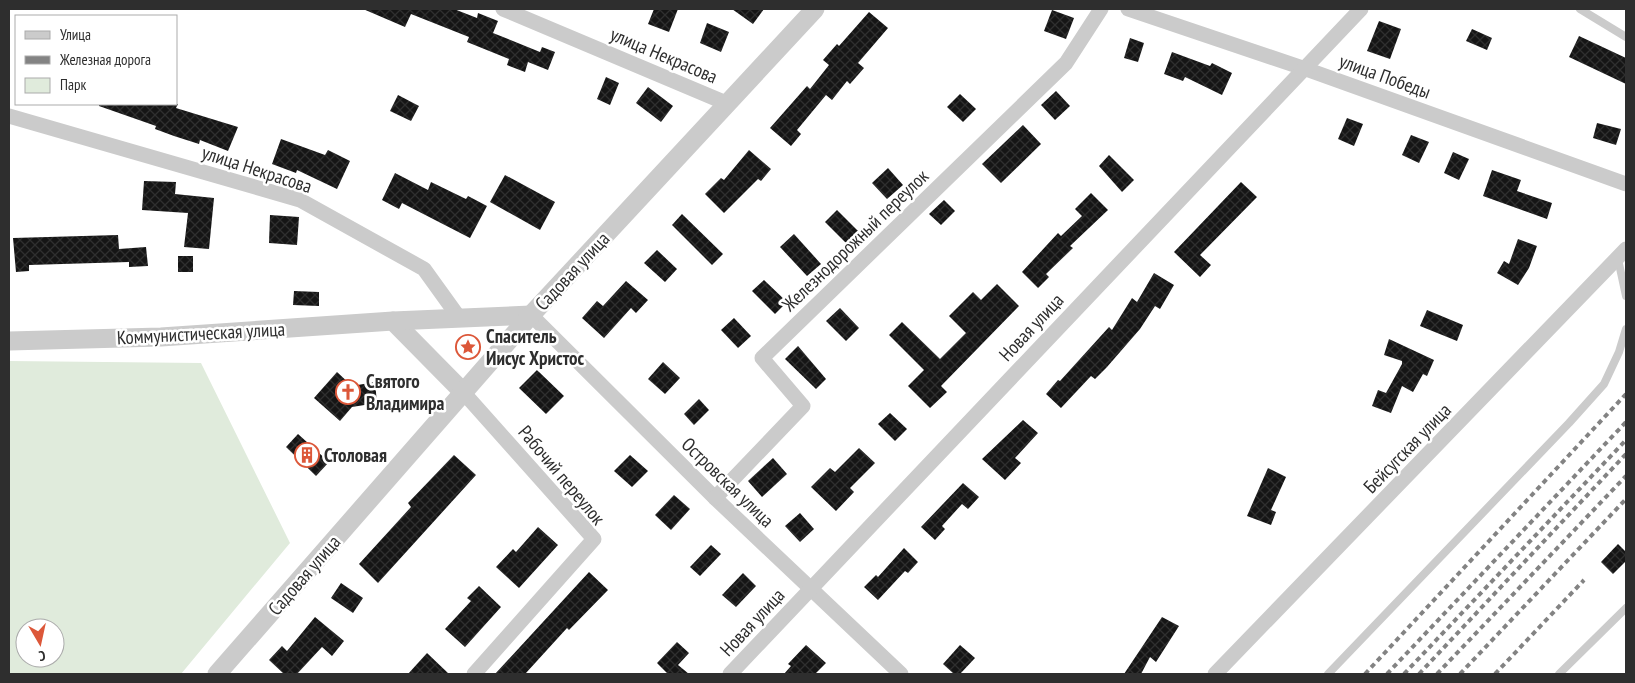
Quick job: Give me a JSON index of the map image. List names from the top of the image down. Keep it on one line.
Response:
{"streets":{"street":["улица Некрасова","улица Победы","Железнодорожный переулок","Садовая улица","Новая улица","Коммунистическая улица","Бейсугская улица","Рабочий переулок","Островская улица"]},"crossings":[["улица Некрасова","Садовая улица"],["улица Некрасова","Коммунистическая улица"],["улица Победы","Новая улица"],["Железнодорожный переулок","Островская улица"],["Садовая улица","Коммунистическая улица"],["Садовая улица","Рабочий переулок"],["Садовая улица","Островская улица"],["Новая улица","Островская улица"],["Коммунистическая улица","Островская улица"]],"places":{"place":["Спаситель Иисус Христос"],"church":["Святого Владимира"],"building":["Столовая"]},"legend":["Улица","Железная дорога","Парк"],"north":"bottom"}
